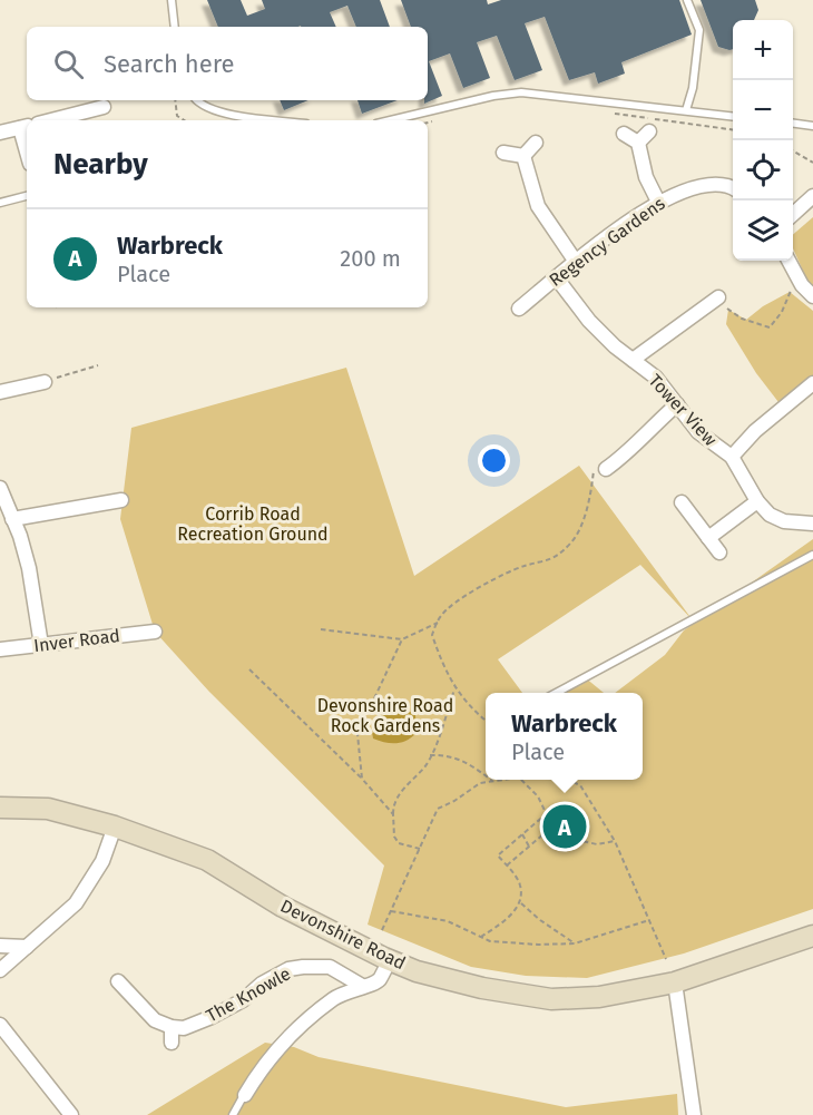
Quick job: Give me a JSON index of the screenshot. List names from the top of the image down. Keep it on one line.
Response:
{"streets":{"main road":["Devonshire Road"],"street":["Regency Gardens","Tower View","Inver Road","The Knowle"]},"crossings":[["Regency Gardens","Tower View"]],"parks":["Corrib Road Recreation Ground","Devonshire Road Rock Gardens"],"page":{"map_buttons":["+","−"],"search":"Search here","heading":"Nearby","list":[{"mark":"A","name":"Warbreck","note":"Place","value":"200 m"}],"popup":["Warbreck","Place"],"pins":"A"}}
